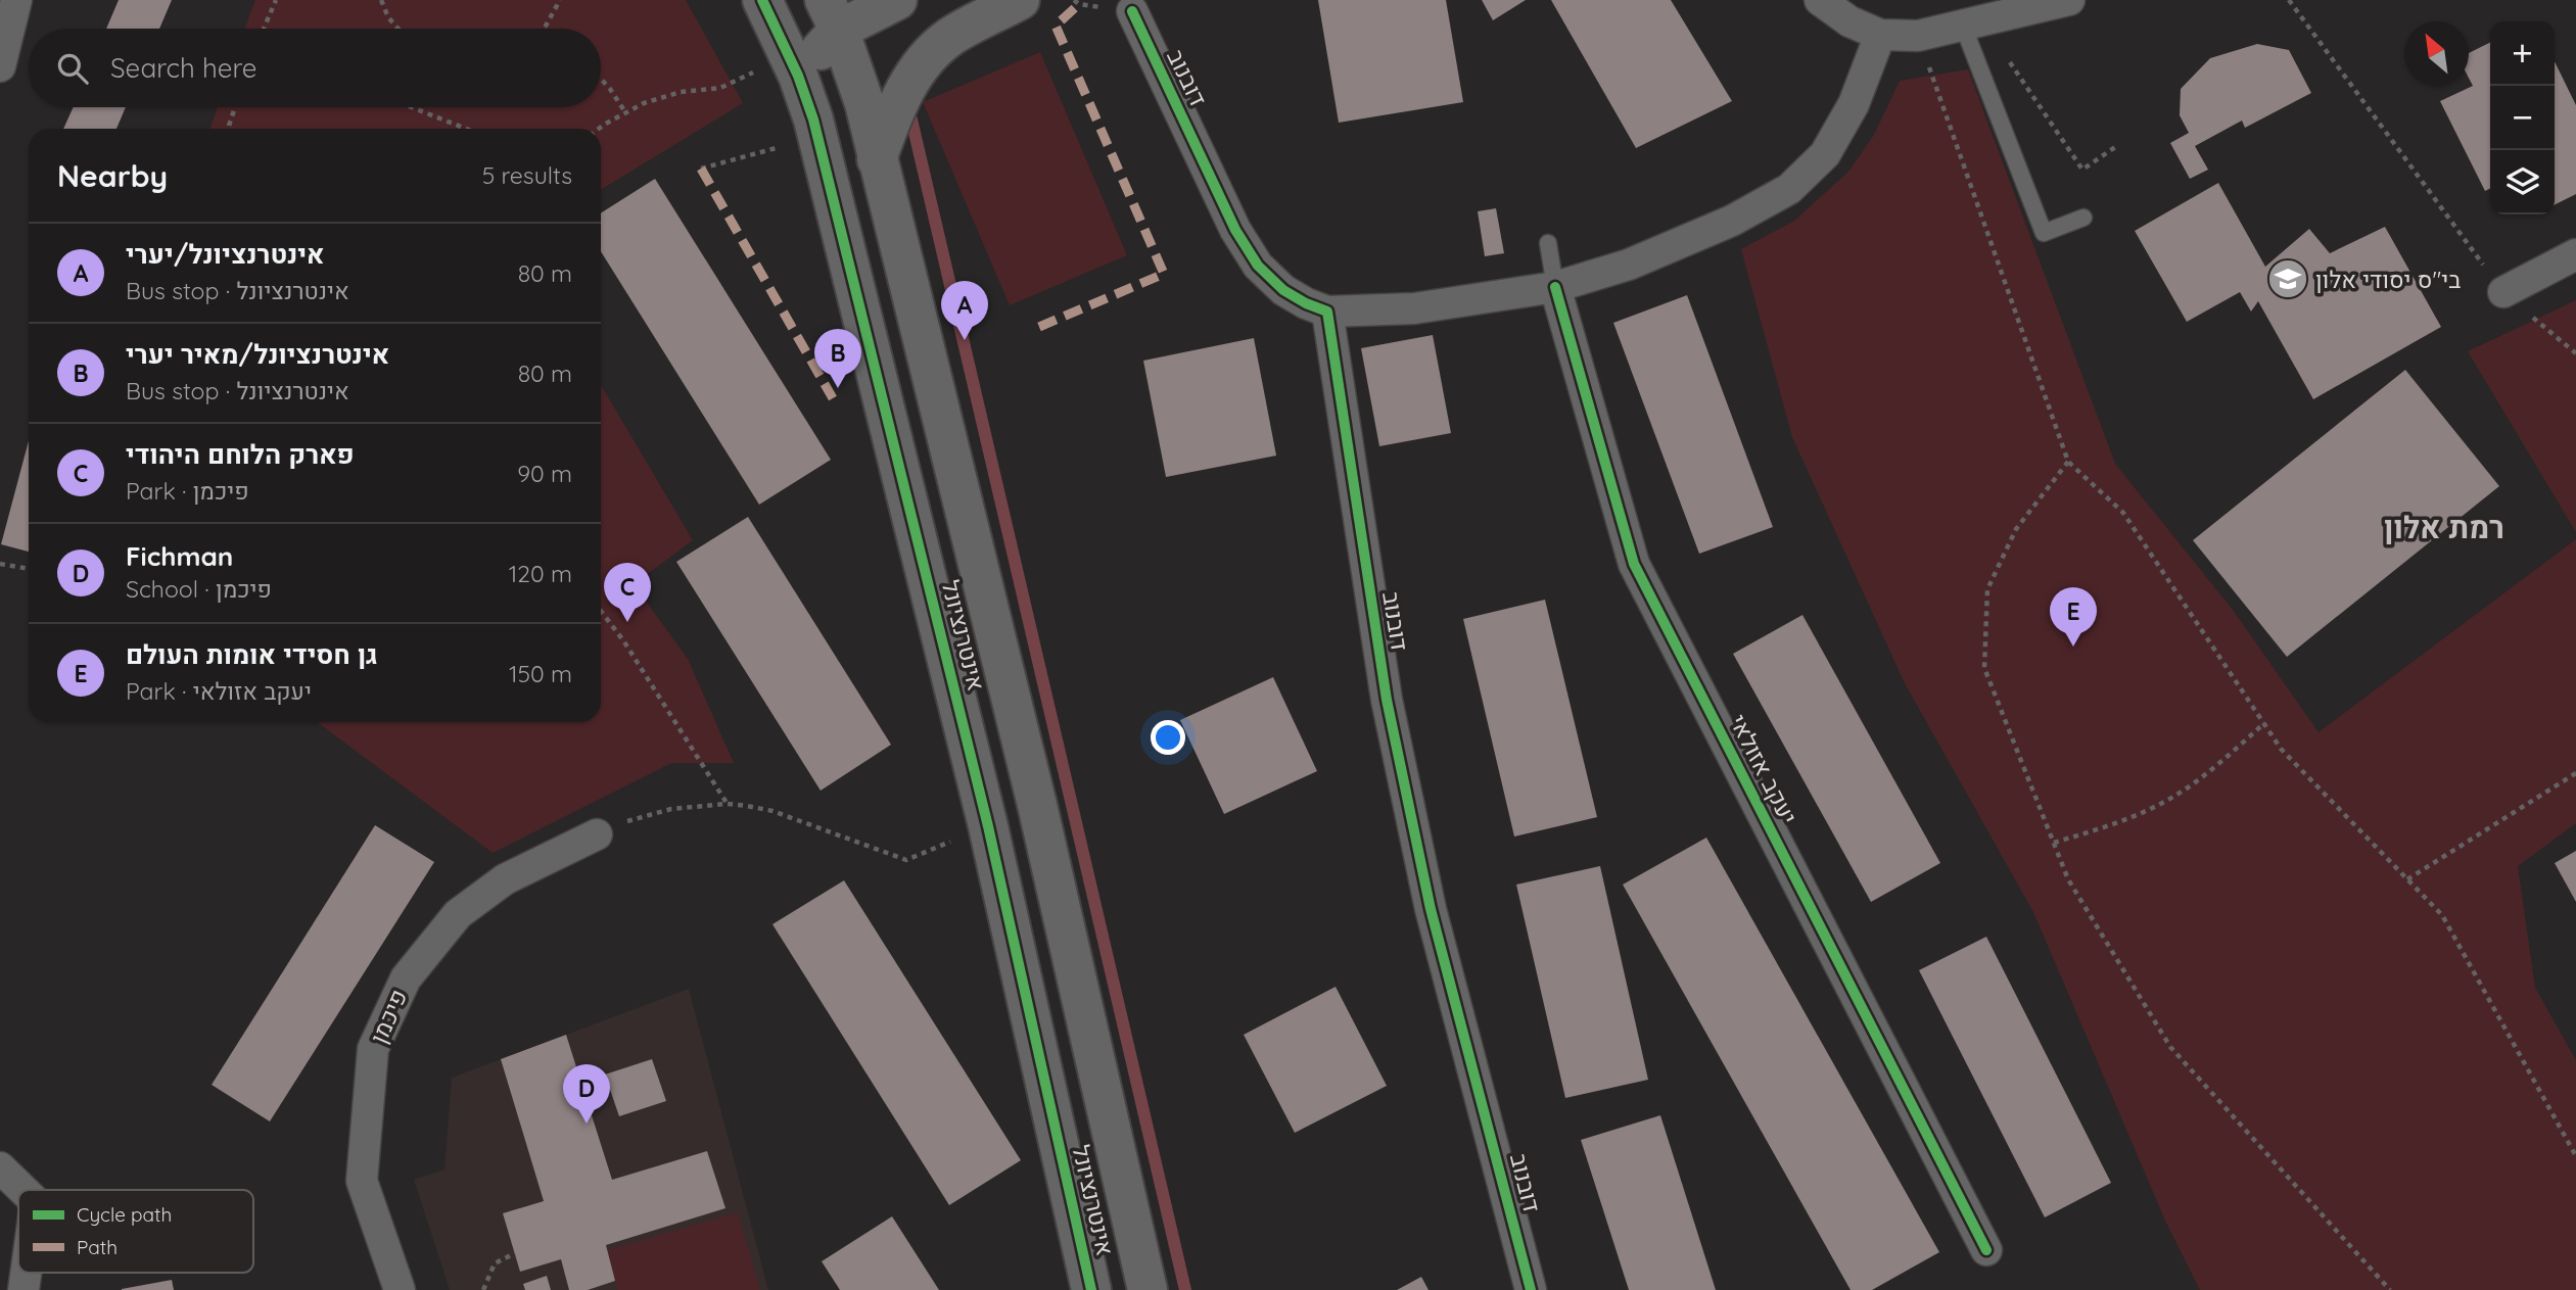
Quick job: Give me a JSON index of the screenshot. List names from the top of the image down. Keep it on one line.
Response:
{"streets":{"street":["דובנוב","אינטרנציונל","יעקב אזולאי","פיכמן"]},"districts":["רמת אלון"],"places":{"school or university":["בי\"ס יסודי אלון"]},"legend":["Cycle path","Path"],"north":"top left","page":{"map_buttons":["+","−"],"search":"Search here","heading":["Nearby","5 results"],"list":[{"mark":"A","name":"אינטרנציונל/יערי","note":"Bus stop · אינטרנציונל","value":"80 m"},{"mark":"B","name":"אינטרנציונל/מאיר יערי","note":"Bus stop · אינטרנציונל","value":"80 m"},{"mark":"C","name":"פארק הלוחם היהודי","note":"Park · פיכמן","value":"90 m"},{"mark":"D","name":"Fichman","note":"School · פיכמן","value":"120 m"},{"mark":"E","name":"גן חסידי אומות העולם","note":"Park · יעקב אזולאי","value":"150 m"}],"pins":["A","B","C","E","D"]}}
